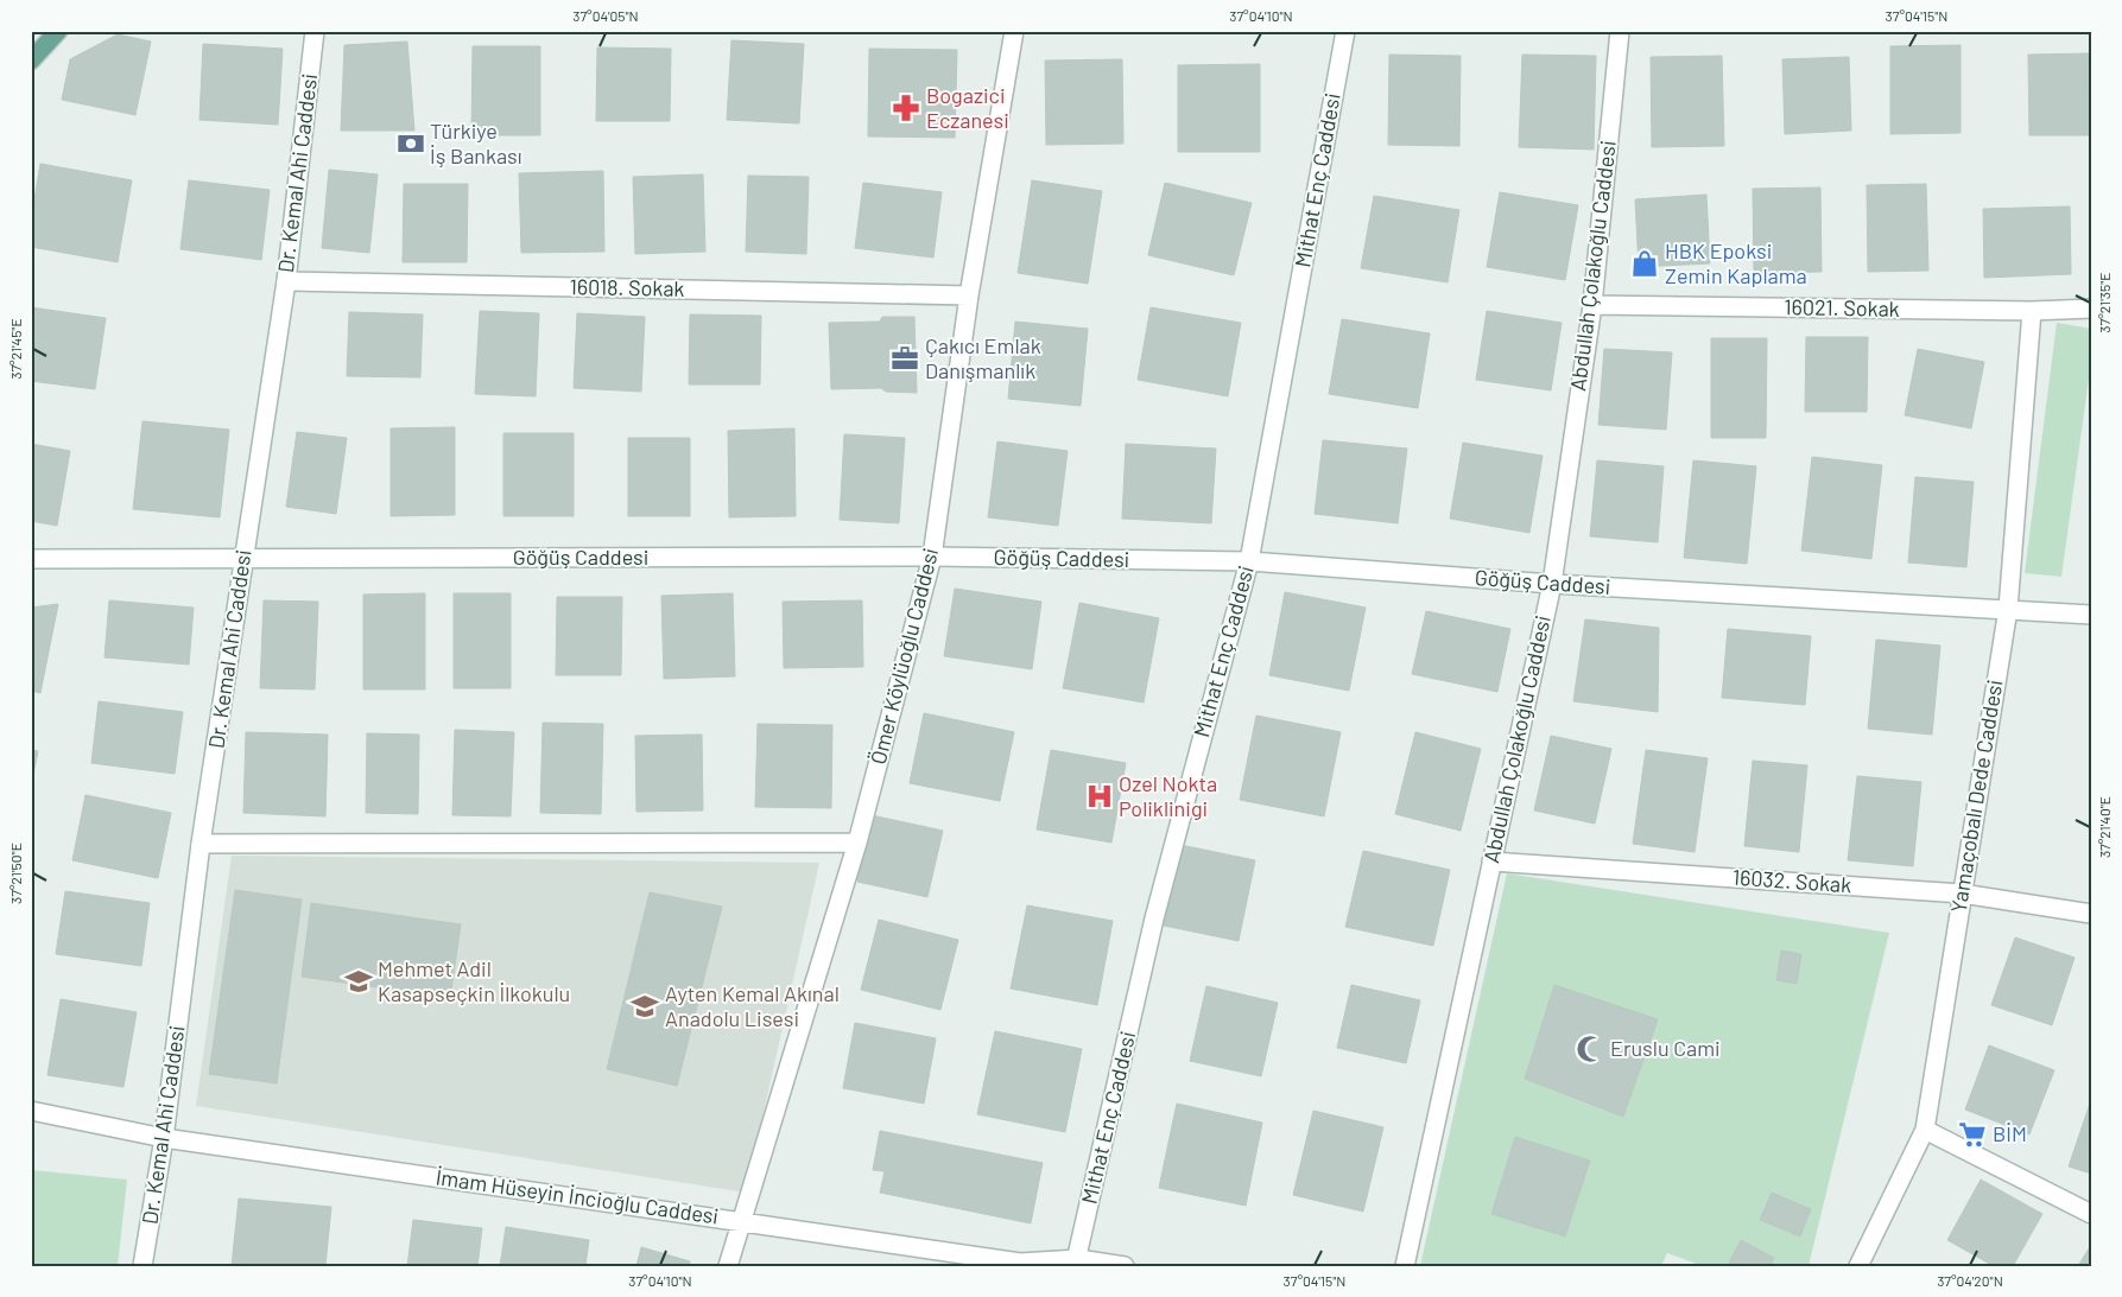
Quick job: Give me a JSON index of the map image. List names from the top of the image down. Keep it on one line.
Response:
{"streets":{"street":["Dr. Kemal Ahi Caddesi","Mithat Enç Caddesi","Abdullah Çolakoğlu Caddesi","16018. Sokak","16021. Sokak","Göğüş Caddesi","Ömer Köylüoğlu Caddesi","Yamaçobalı Dede Caddesi","16032. Sokak","İmam Hüseyin İncioğlu Caddesi"]},"crossings":[["Dr. Kemal Ahi Caddesi","16018. Sokak"],["Dr. Kemal Ahi Caddesi","Göğüş Caddesi"],["Dr. Kemal Ahi Caddesi","İmam Hüseyin İncioğlu Caddesi"],["Mithat Enç Caddesi","Göğüş Caddesi"],["Mithat Enç Caddesi","İmam Hüseyin İncioğlu Caddesi"],["Abdullah Çolakoğlu Caddesi","16021. Sokak"],["Abdullah Çolakoğlu Caddesi","Göğüş Caddesi"],["Abdullah Çolakoğlu Caddesi","16032. Sokak"],["16018. Sokak","Ömer Köylüoğlu Caddesi"],["16021. Sokak","Yamaçobalı Dede Caddesi"],["Göğüş Caddesi","Ömer Köylüoğlu Caddesi"],["Göğüş Caddesi","Yamaçobalı Dede Caddesi"],["Ömer Köylüoğlu Caddesi","İmam Hüseyin İncioğlu Caddesi"],["Yamaçobalı Dede Caddesi","16032. Sokak"]],"places":{"pharmacy":["Bogazici Eczanesi"],"bank":["Türkiye İş Bankası"],"shop":["HBK Epoksi Zemin Kaplama"],"office":["Çakıcı Emlak Danışmanlık"],"hospital":["Ozel Nokta Poliklinigi"],"school or university":["Mehmet Adil Kasapseçkin İlkokulu","Ayten Kemal Akınal Anadolu Lisesi"],"mosque":["Eruslu Cami"],"supermarket":["BİM"]},"coordinates":["37°04'05\"N","37°04'10\"N","37°04'15\"N","37°21'35\"E","37°21'45\"E","37°21'40\"E","37°21'50\"E","37°04'20\"N"]}
